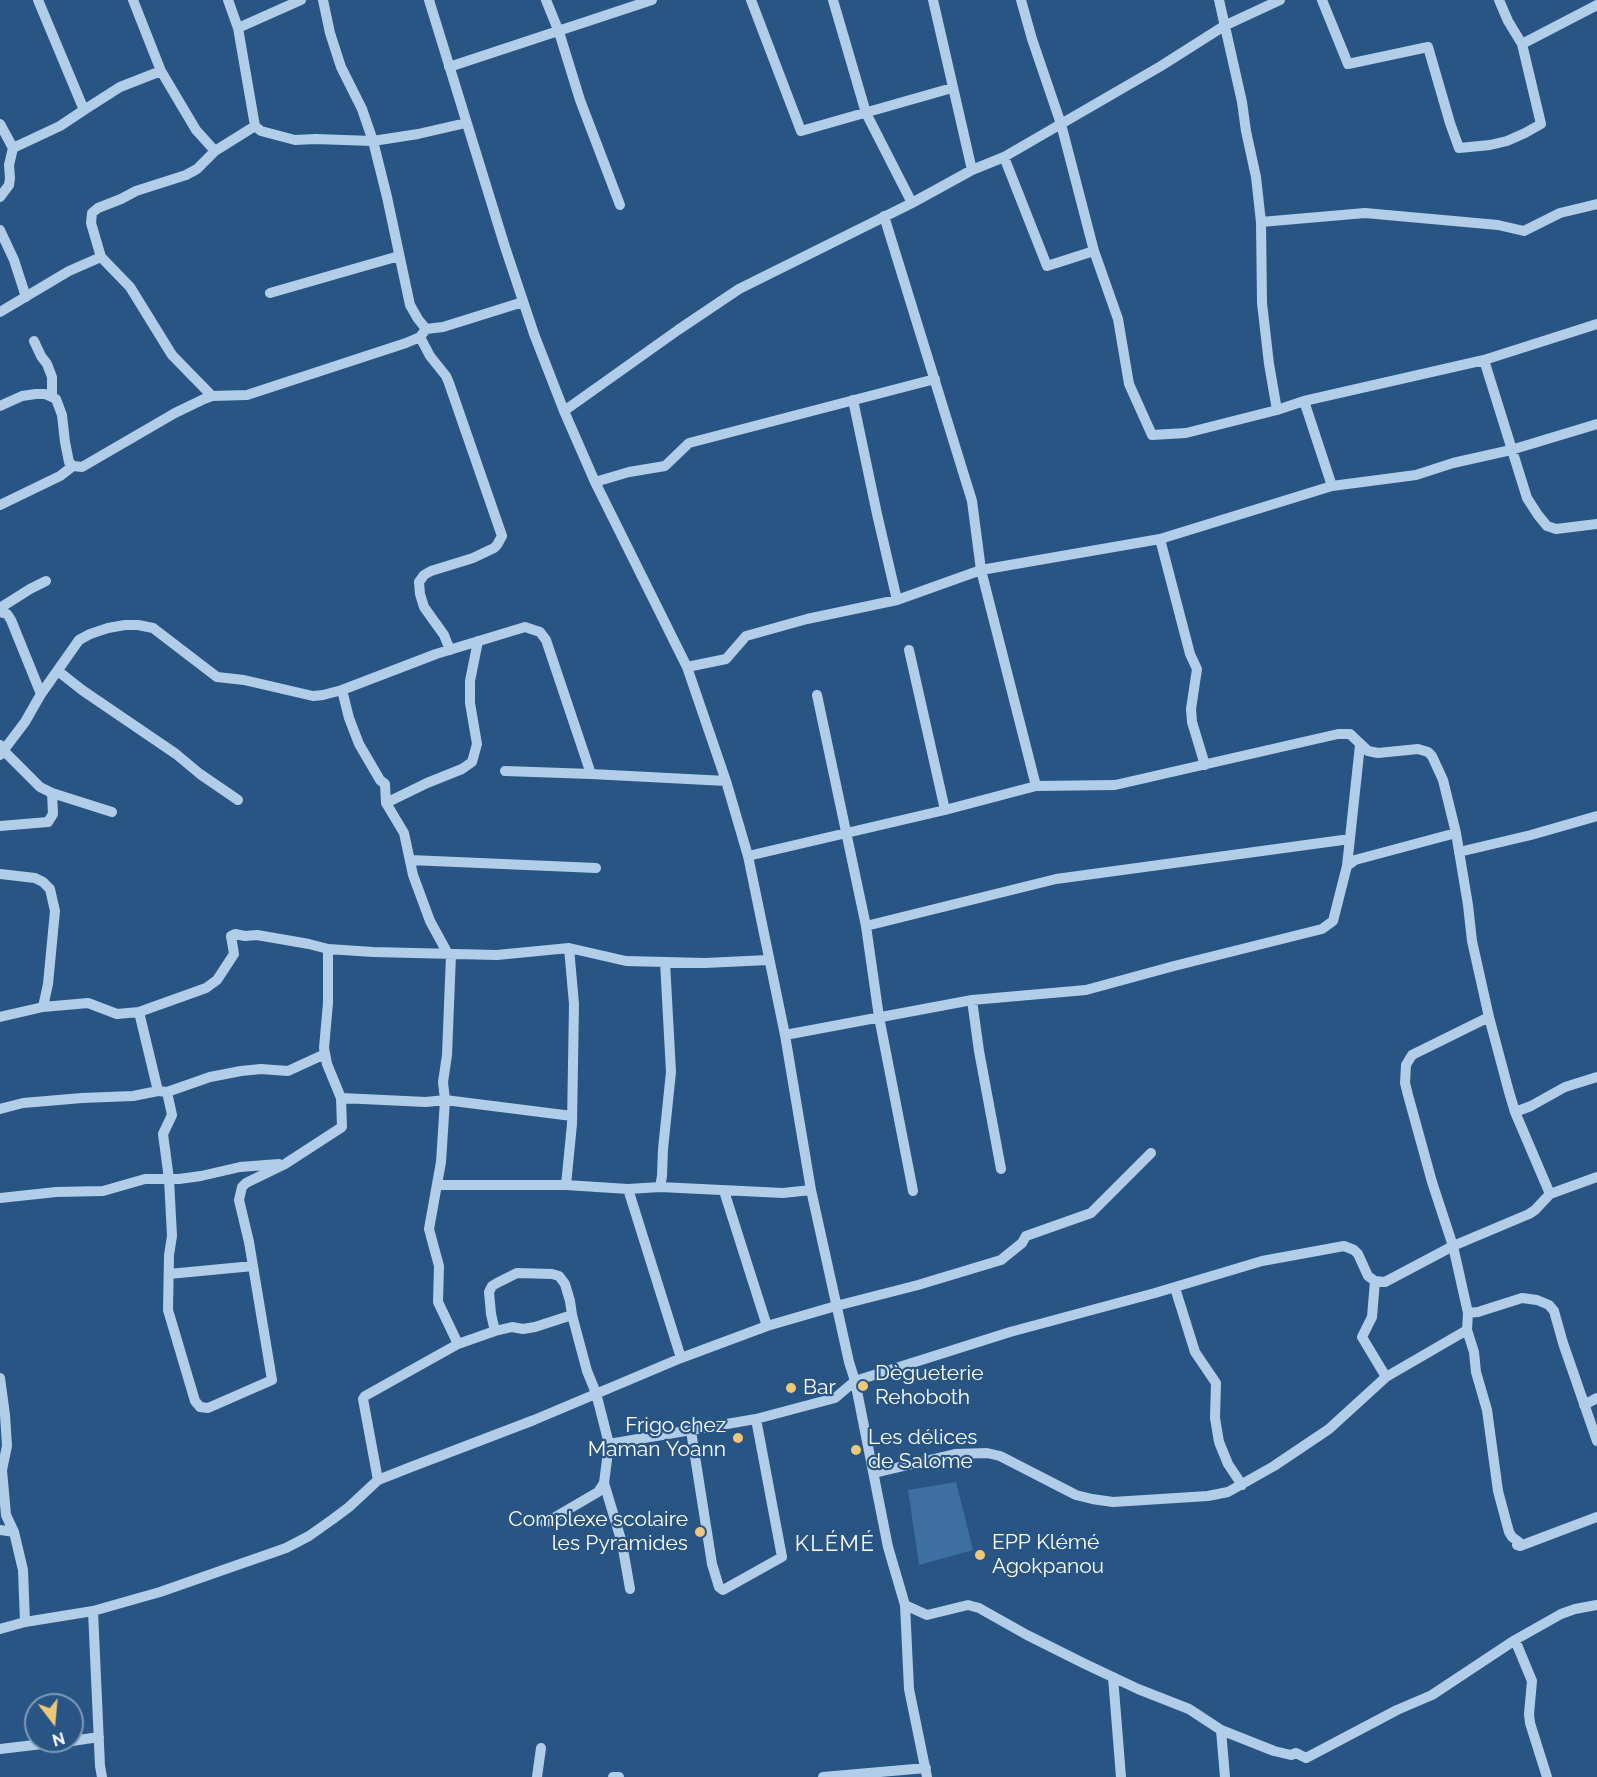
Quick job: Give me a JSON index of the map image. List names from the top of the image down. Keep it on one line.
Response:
{"districts":["KLÉMÉ"],"places":["Dègueterie Rehoboth","Bar","Frigo chez Maman Yoann","Les délices de Salome","Complexe scolaire les Pyramides","EPP Klémé Agokpanou"],"north":"bottom"}
